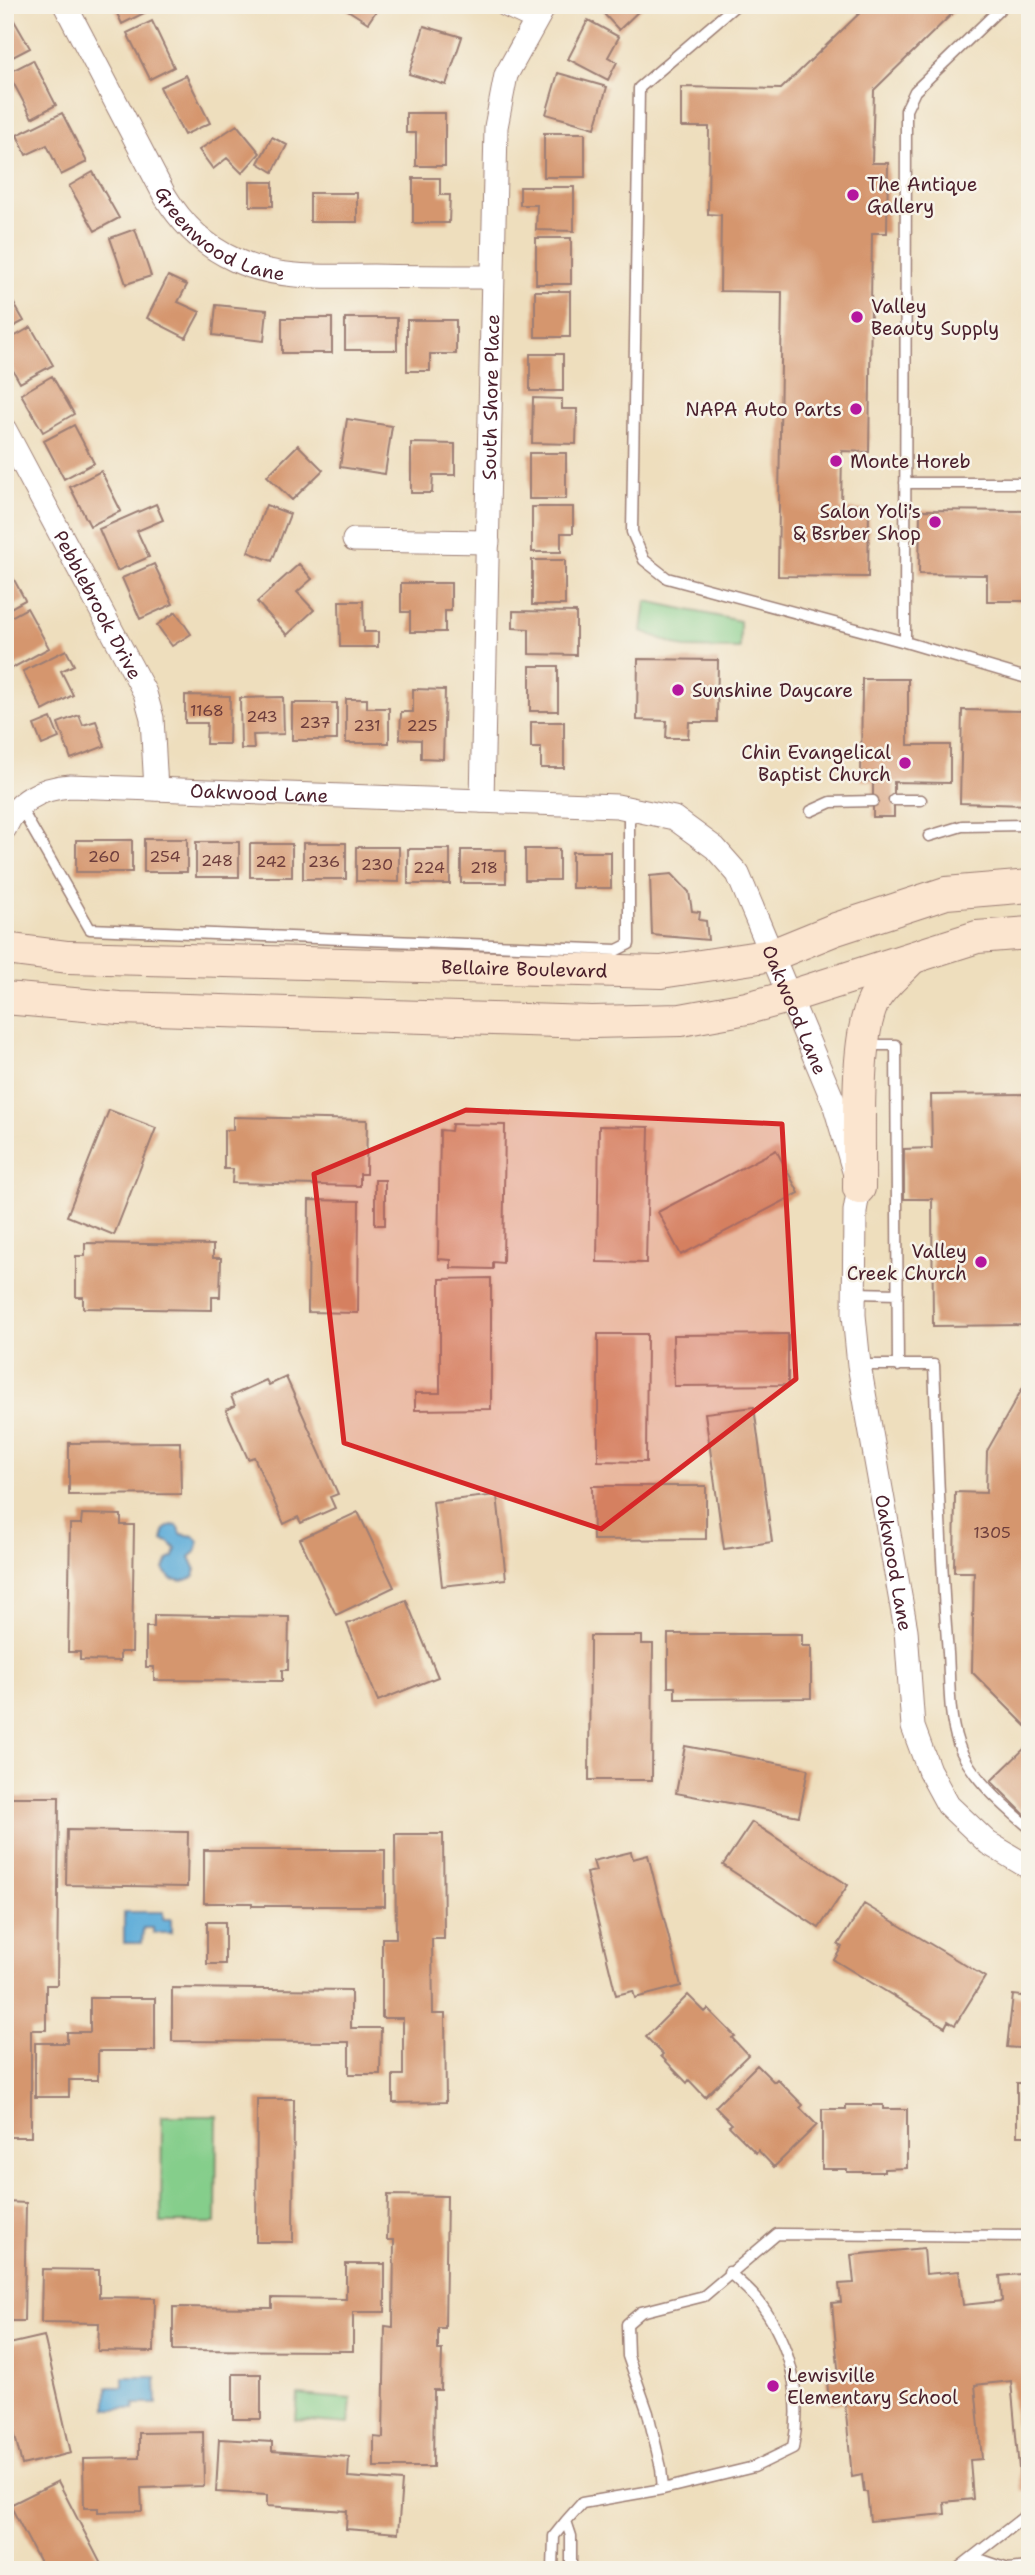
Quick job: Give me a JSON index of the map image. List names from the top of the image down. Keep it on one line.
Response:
{"streets":{"main road":["Bellaire Boulevard"],"street":["Greenwood Lane","South Shore Place","Pebblebrook Drive","Oakwood Lane"]},"crossings":[["Greenwood Lane","South Shore Place"],["South Shore Place","Oakwood Lane"],["Pebblebrook Drive","Oakwood Lane"],["Oakwood Lane","Bellaire Boulevard"]],"places":["The Antique Gallery","Valley Beauty Supply","NAPA Auto Parts","Monte Horeb","Salon Yoli's & Bsrber Shop","Sunshine Daycare","Chin Evangelical Baptist Church","Valley Creek Church","Lewisville Elementary School"],"house_numbers":["1168","243","237","231","225","260","254","248","242","236","230","224","218","1305"]}
